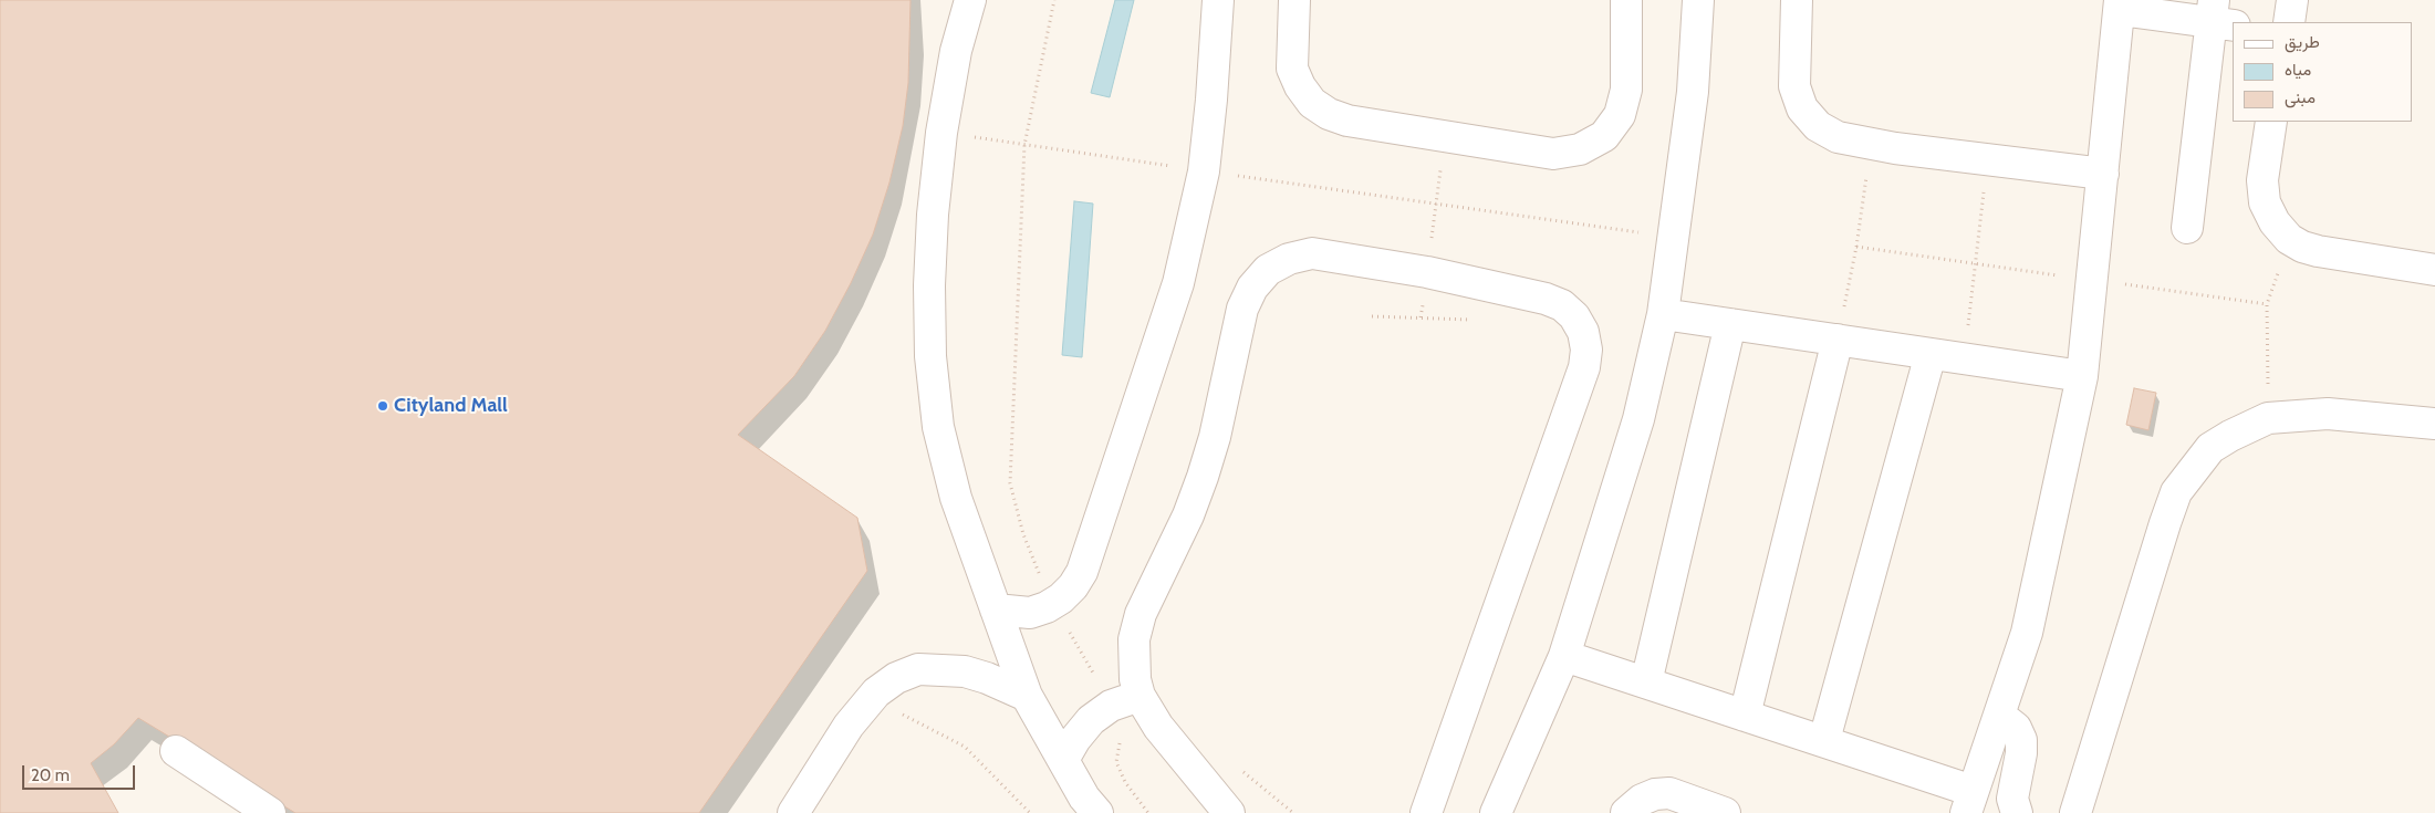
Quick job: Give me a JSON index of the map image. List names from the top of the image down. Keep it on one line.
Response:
{"places":["Cityland Mall"],"legend":["طريق","مياه","مبنى"],"scale_bar":"20 m"}
